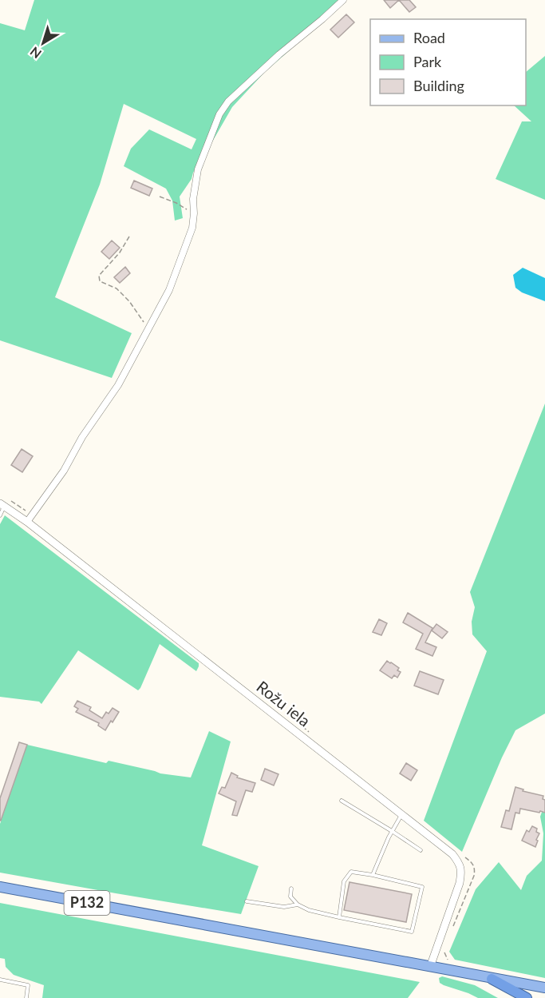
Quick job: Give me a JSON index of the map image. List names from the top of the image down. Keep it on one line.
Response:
{"streets":{"main road":["P132"],"street":["Rožu iela"]},"crossings":[["Rožu iela","P132"]],"legend":["Road","Park","Building"],"north":"bottom left"}
